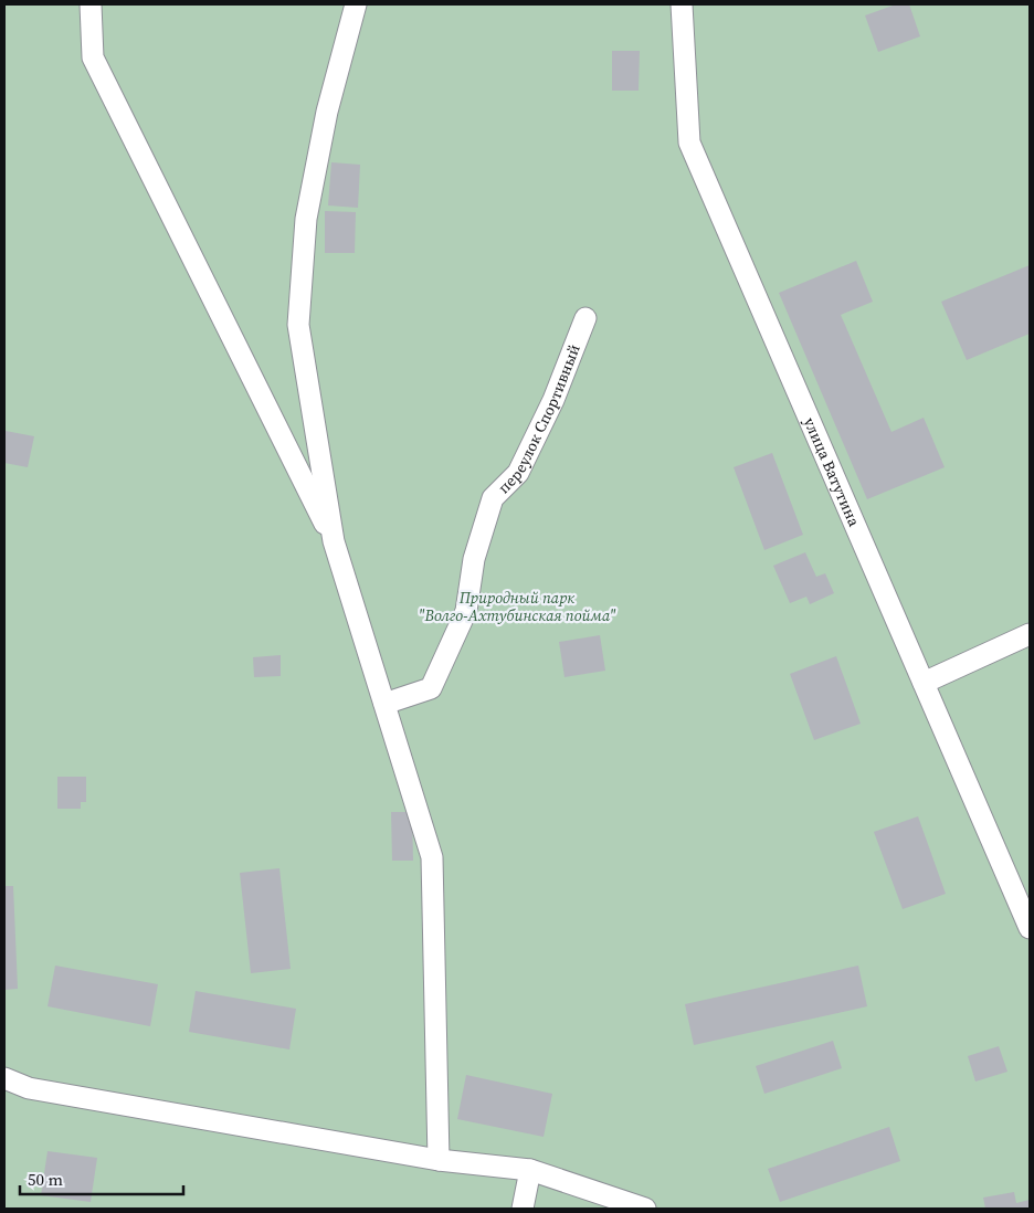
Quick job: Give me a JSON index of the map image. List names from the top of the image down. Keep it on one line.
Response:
{"streets":{"street":["переулок Спортивный","улица Ватутина"]},"parks":["Природный парк \"Волго-Ахтубинская пойма\""],"scale_bar":"50 m"}
